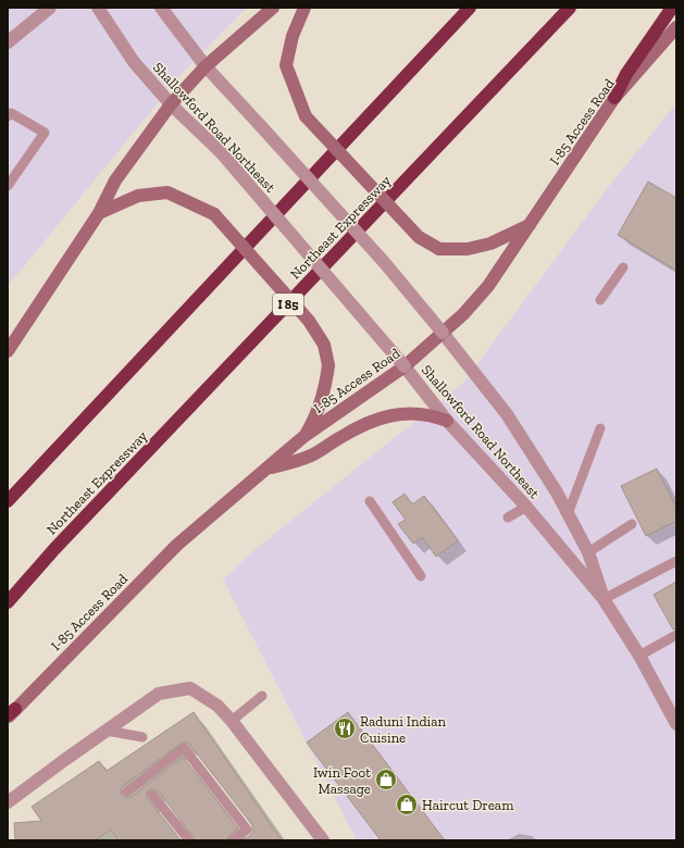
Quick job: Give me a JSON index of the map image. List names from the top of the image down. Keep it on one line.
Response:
{"streets":{"highway":["Northeast Expressway","I 85"],"main road":["I-85 Access Road"],"street":["Shallowford Road Northeast"]},"crossings":[["I-85 Access Road","Shallowford Road Northeast"]],"places":{"restaurant":["Raduni Indian Cuisine"],"shop":["Iwin Foot Massage","Haircut Dream"]}}
